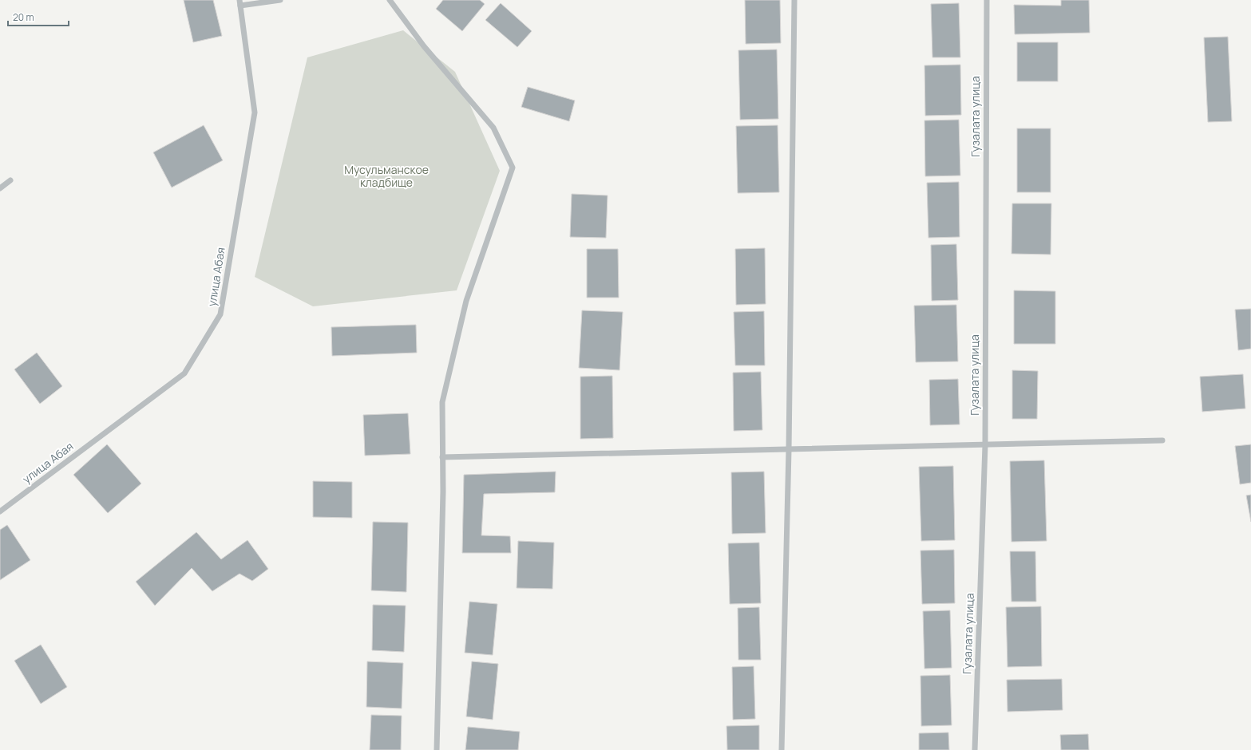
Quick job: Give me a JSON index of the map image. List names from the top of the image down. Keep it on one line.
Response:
{"streets":{"street":["Гузалата улица","улица Абая"]},"parks":["Мусульманское кладбище"],"scale_bar":"20 m"}
